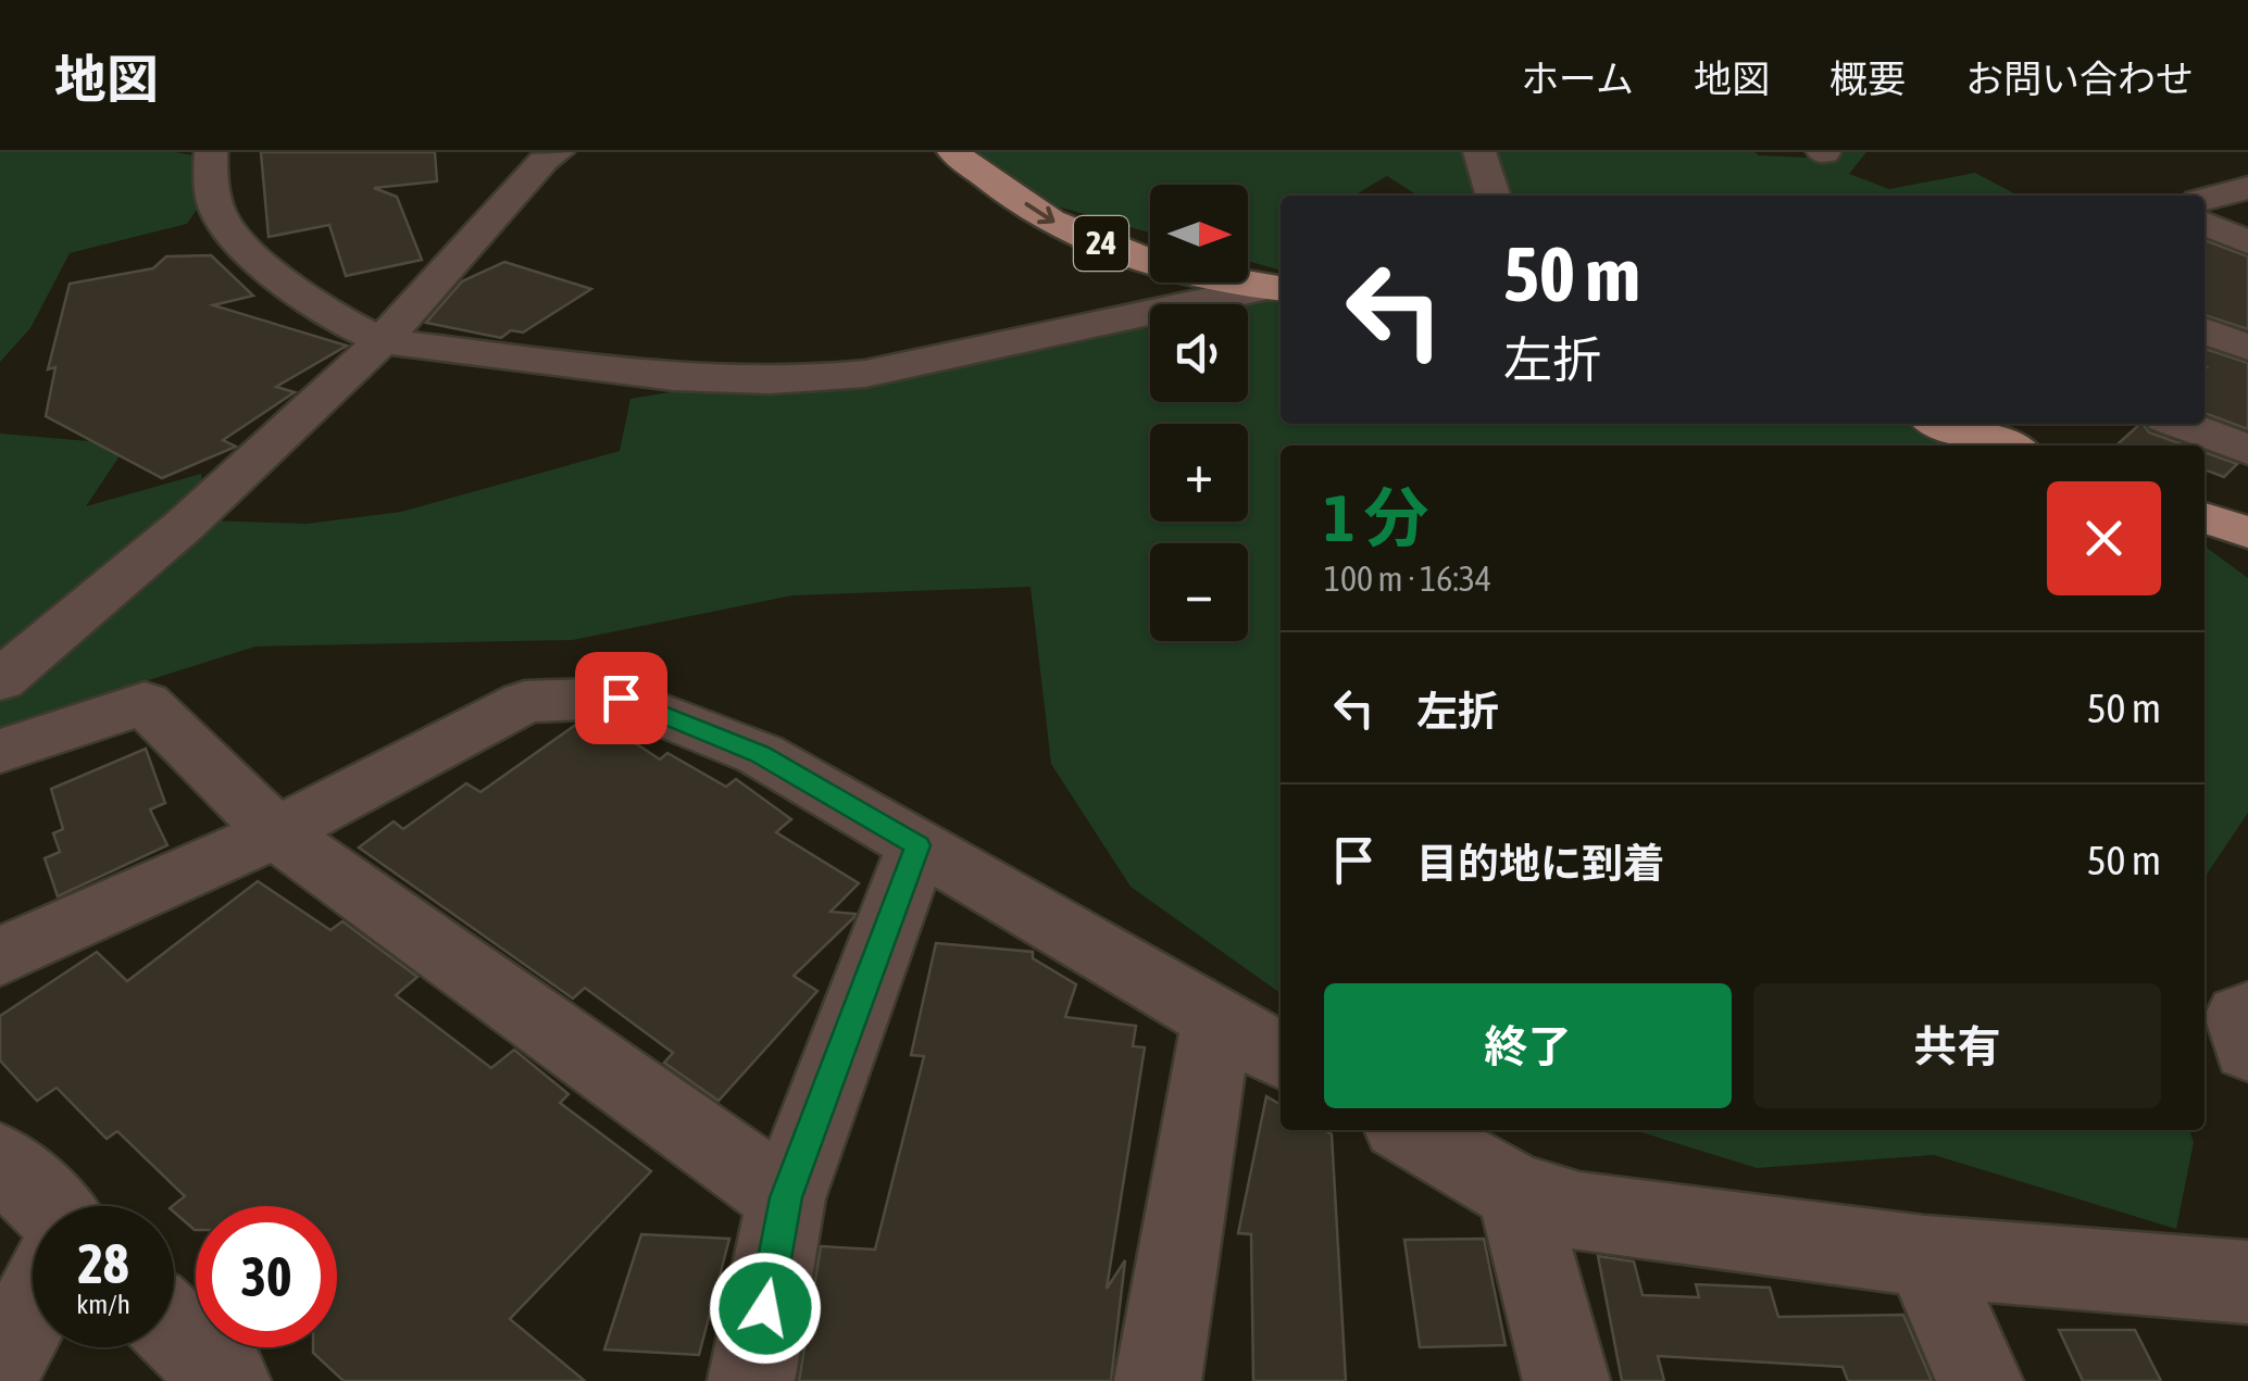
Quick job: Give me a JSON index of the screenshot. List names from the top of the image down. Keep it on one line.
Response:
{"streets":{"main road":["24"]},"north":"right","page":{"header":"地図","nav":["ホーム","地図","概要","お問い合わせ"],"map_buttons":["+","−"],"turn":["50 m","左折"],"heading":["1 分","100 m · 16:34"],"list":[{"name":"左折","value":"50 m"},{"name":"目的地に到着","value":"50 m"}],"buttons":["終了","共有"],"speed":"28 km/h","limit":"30"}}
